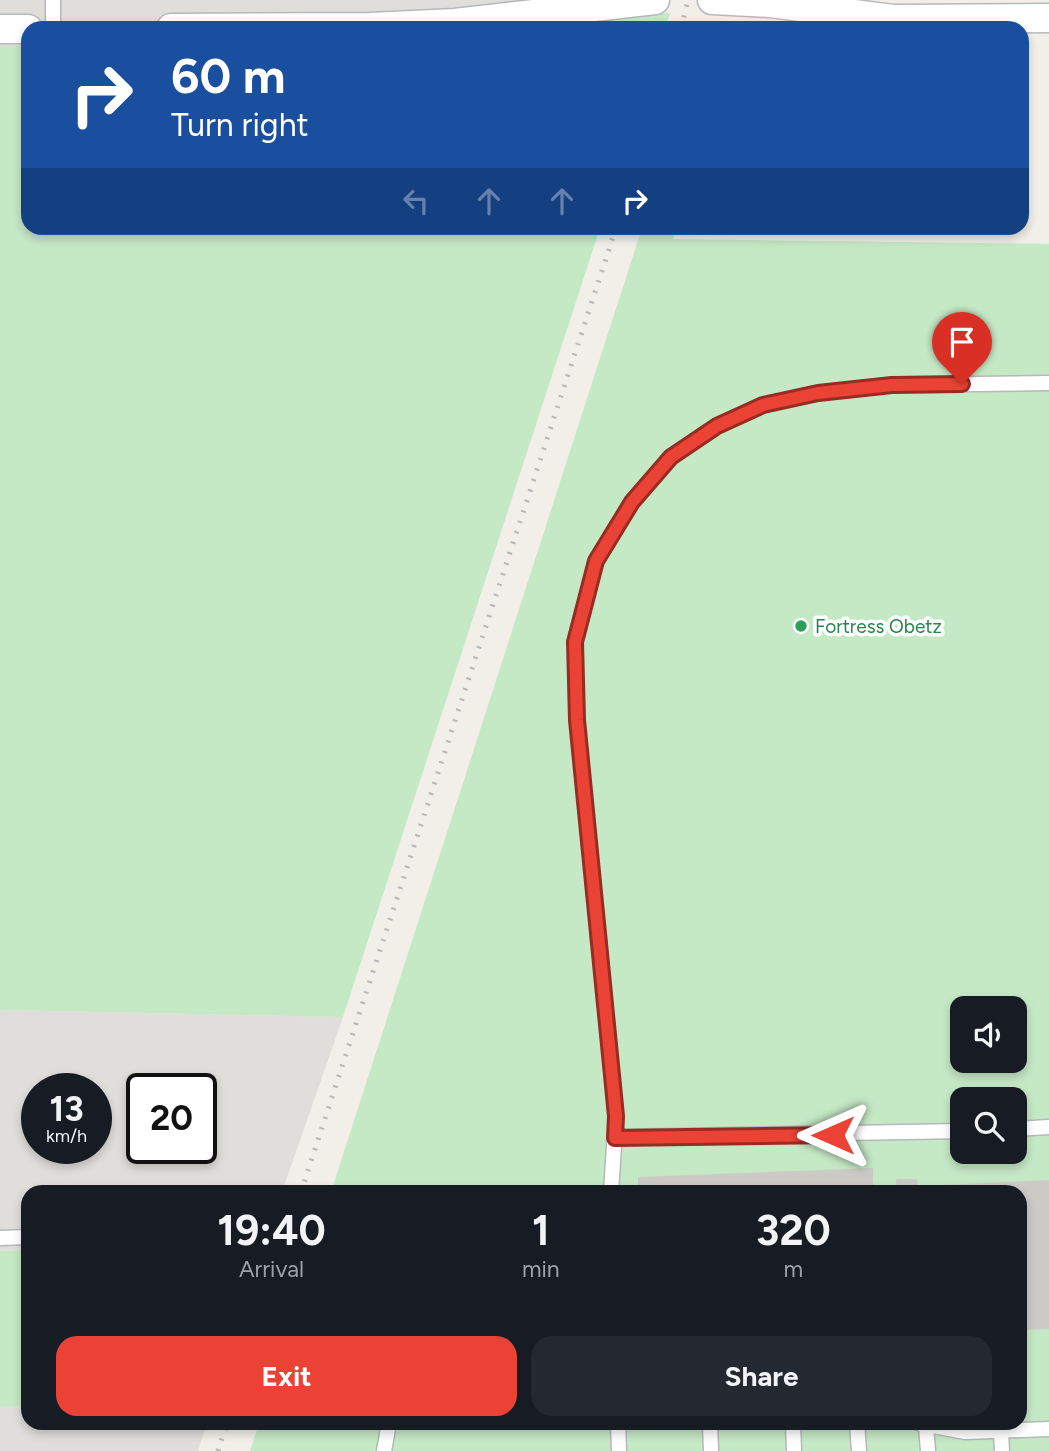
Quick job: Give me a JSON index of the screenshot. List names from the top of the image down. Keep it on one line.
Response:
{"places":["Fortress Obetz"],"page":{"turn":["60 m","Turn right"],"speed":"13 km/h","limit":"20","eta":["19:40","Arrival","1","min","320","m"],"buttons":["Exit","Share"]}}
